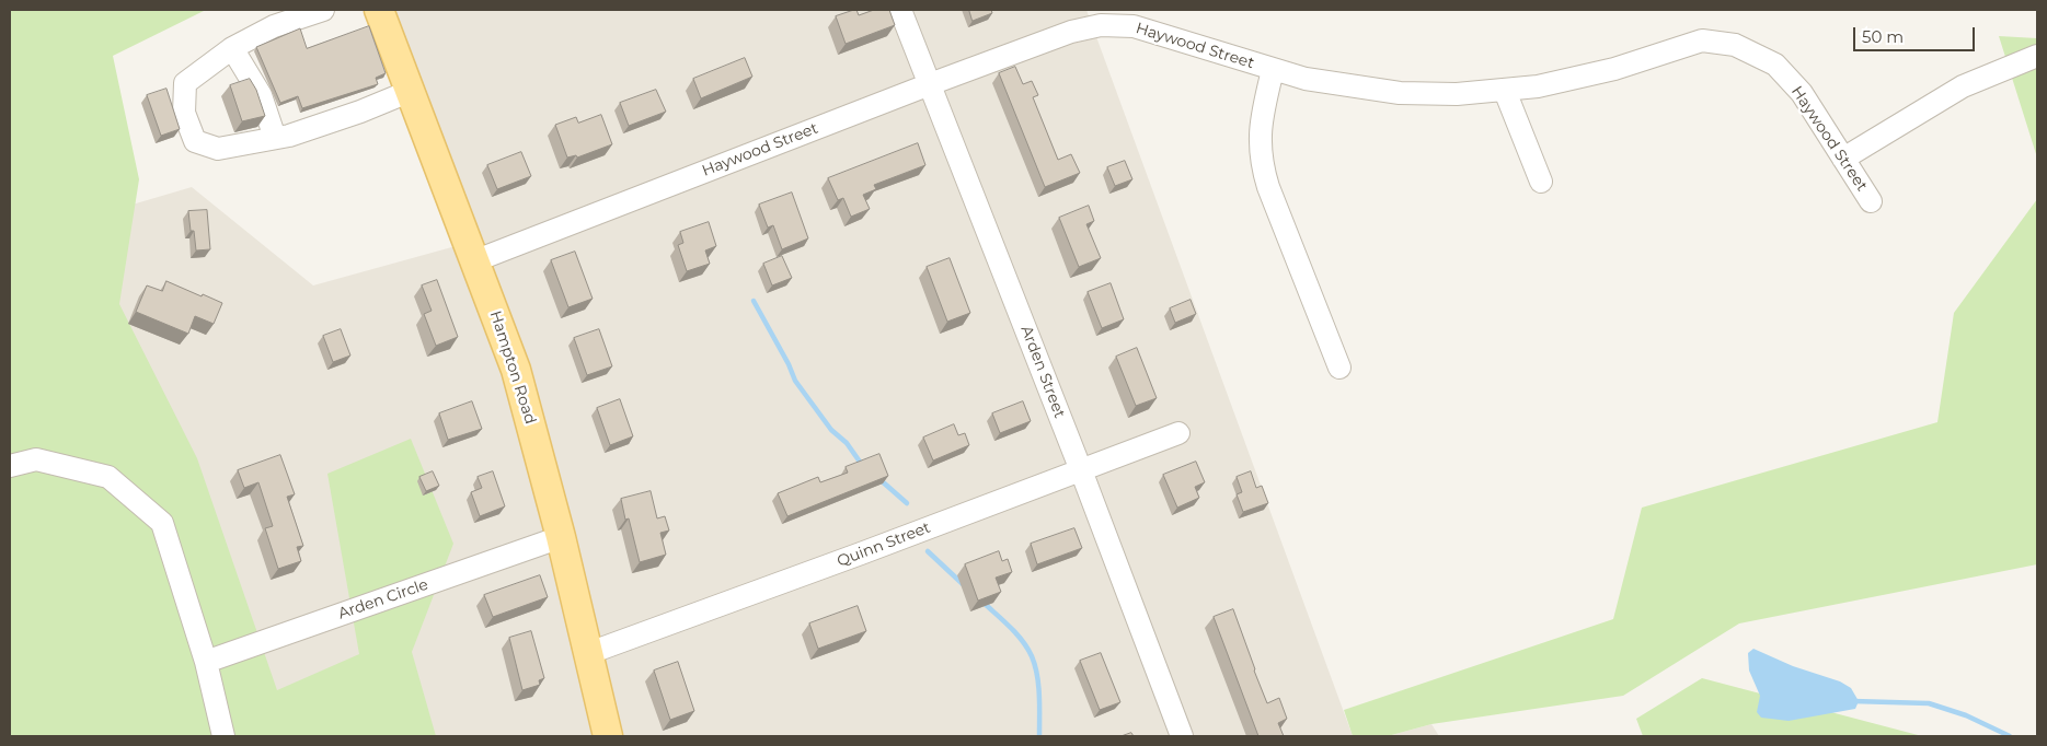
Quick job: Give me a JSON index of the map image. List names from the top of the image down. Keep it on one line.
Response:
{"streets":{"main road":["Hampton Road"],"street":["Haywood Street","Arden Street","Quinn Street","Arden Circle"]},"crossings":[["Haywood Street","Hampton Road"],["Haywood Street","Arden Street"],["Hampton Road","Quinn Street"],["Hampton Road","Arden Circle"],["Arden Street","Quinn Street"]],"scale_bar":"50 m"}
